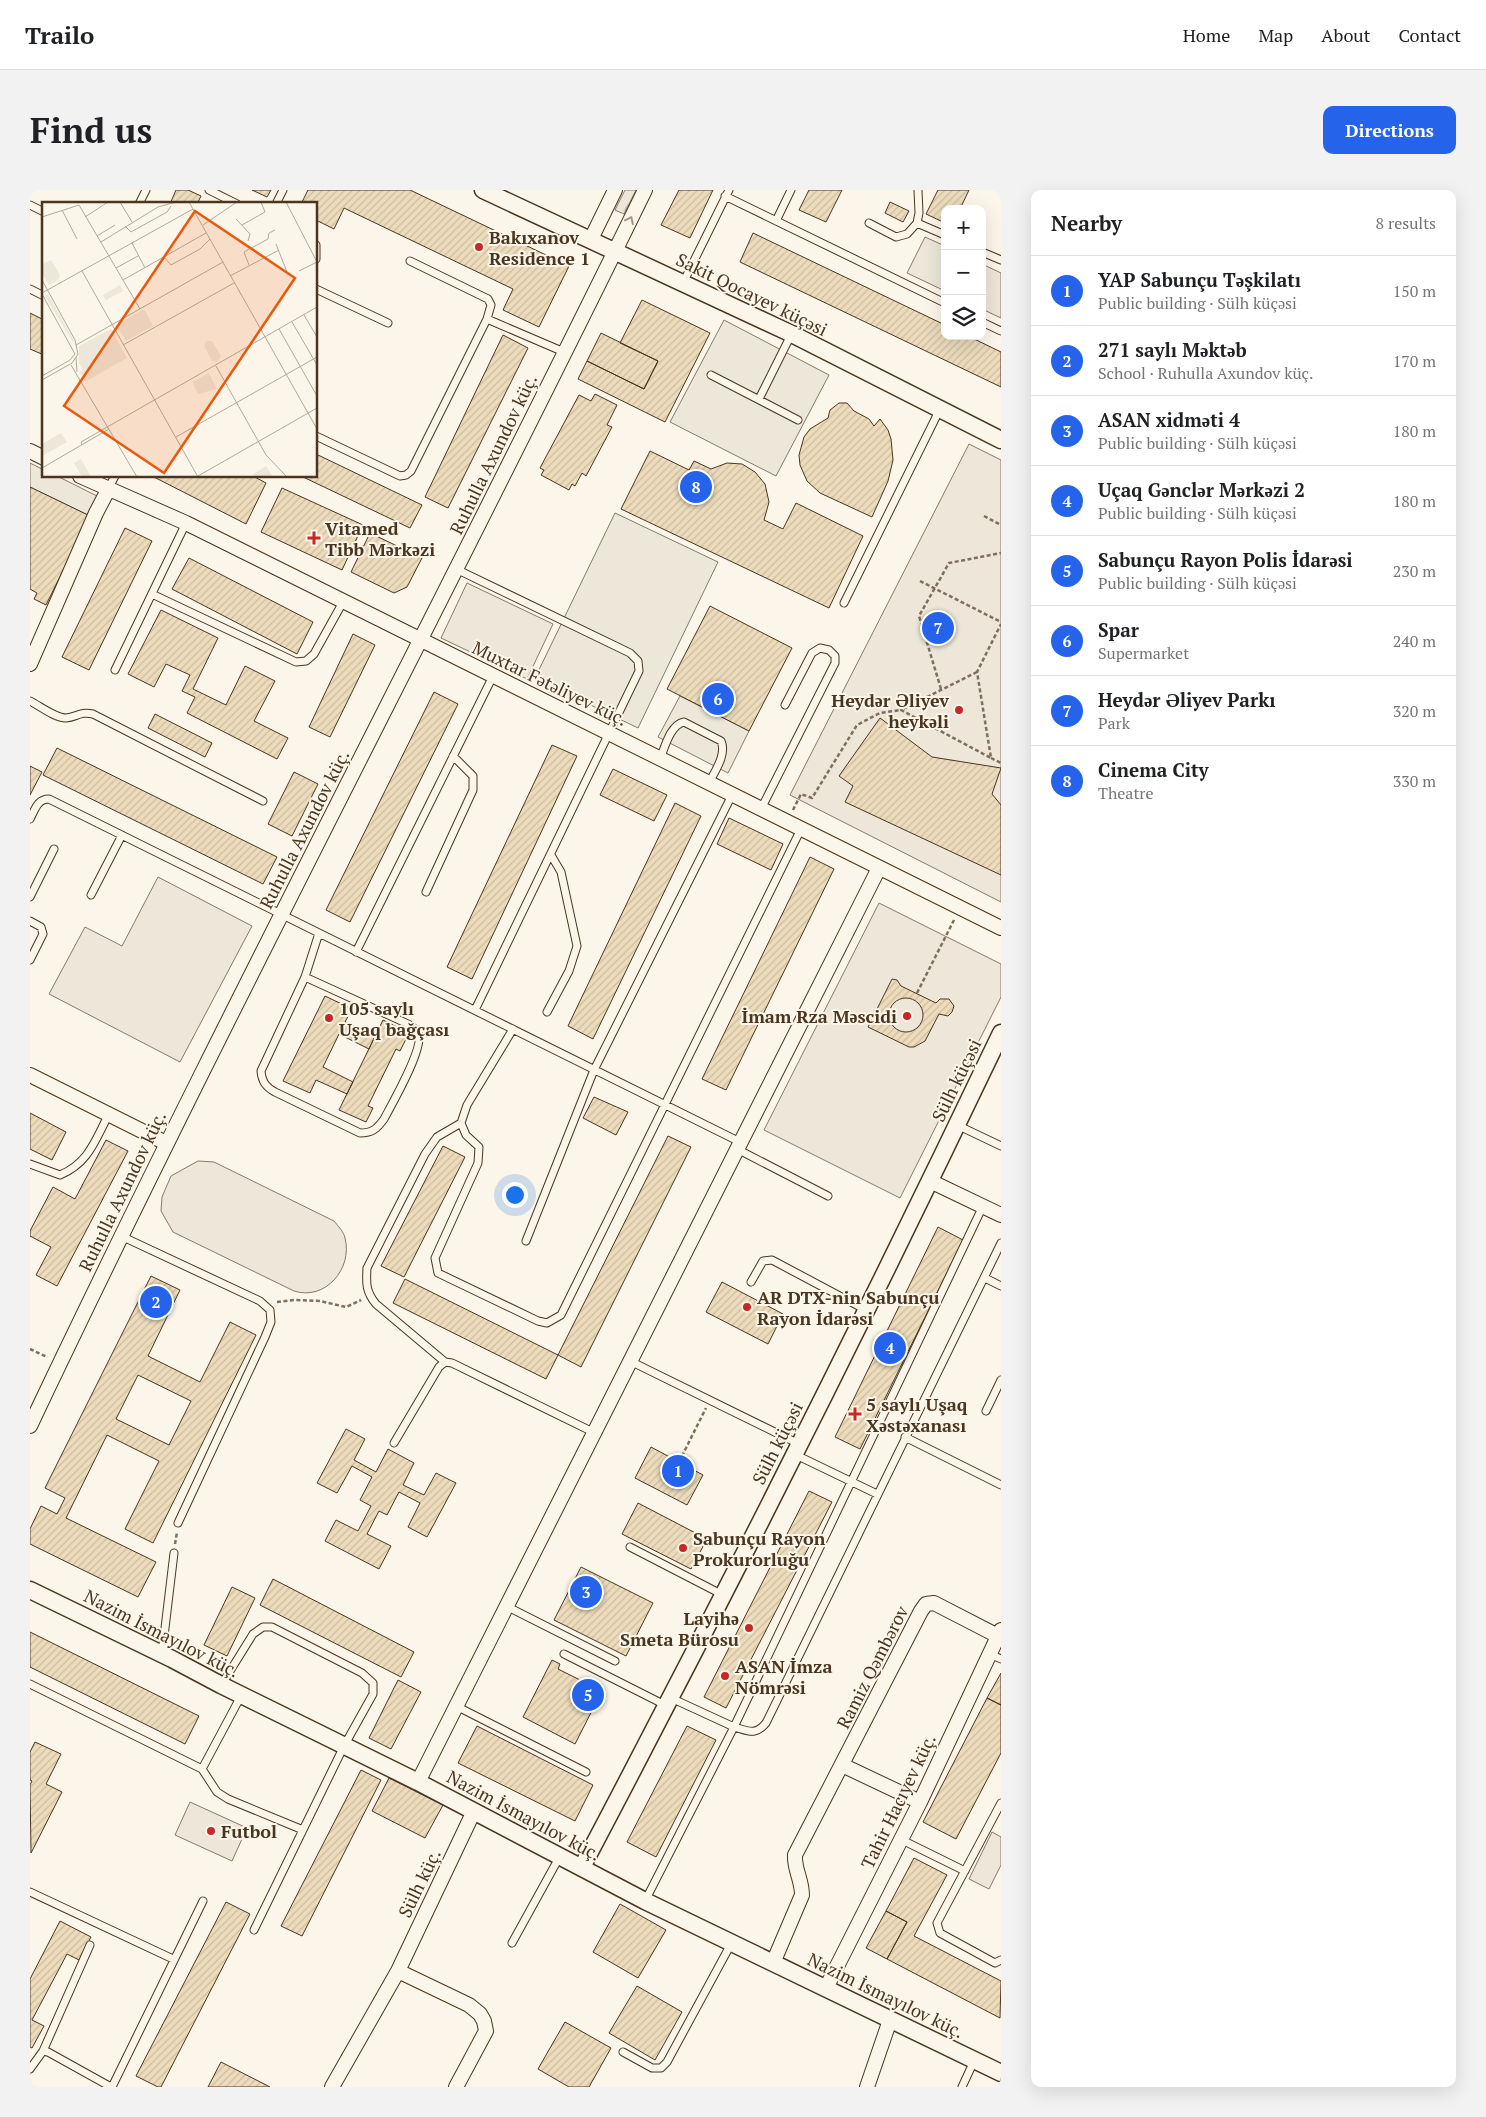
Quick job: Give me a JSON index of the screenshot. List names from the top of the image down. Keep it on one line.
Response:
{"streets":{"street":["Sakit Qocayev küçəsi","Ruhulla Axundov küç.","Muxtar Fətəliyev küç.","Sülh küçəsi","Nazim İsmayılov küç.","Ramiz Qəmbərov","Tahir Hacıyev küç.","Sülh küç."]},"crossings":[["Sakit Qocayev küçəsi","Ruhulla Axundov küç."],["Ruhulla Axundov küç.","Muxtar Fətəliyev küç."],["Sülh küçəsi","Nazim İsmayılov küç."],["Nazim İsmayılov küç.","Ramiz Qəmbərov"],["Nazim İsmayılov küç.","Tahir Hacıyev küç."],["Nazim İsmayılov küç.","Sülh küç."],["Ramiz Qəmbərov","Tahir Hacıyev küç."]],"places":{"other":["Bakıxanov Residence 1","Heydər Əliyev heykəli","İmam Rza Məscidi","105 saylı Uşaq bağçası","AR DTX-nin Sabunçu Rayon İdarəsi","Sabunçu Rayon Prokurorluğu","Layihə Smeta Bürosu","ASAN İmza Nömrəsi","Futbol"],"health":["Vitamed Tibb Mərkəzi","5 saylı Uşaq Xəstəxanası"]},"page":{"header":"Trailo","nav":["Home","Map","About","Contact"],"buttons":"Directions","title":"Find us","heading":["Nearby","8 results"],"map_buttons":["+","−"],"list":[{"mark":"1","name":"YAP Sabunçu Təşkilatı","note":"Public building · Sülh küçəsi","value":"150 m"},{"mark":"2","name":"271 saylı Məktəb","note":"School · Ruhulla Axundov küç.","value":"170 m"},{"mark":"3","name":"ASAN xidməti 4","note":"Public building · Sülh küçəsi","value":"180 m"},{"mark":"4","name":"Uçaq Gənclər Mərkəzi 2","note":"Public building · Sülh küçəsi","value":"180 m"},{"mark":"5","name":"Sabunçu Rayon Polis İdarəsi","note":"Public building · Sülh küçəsi","value":"230 m"},{"mark":"6","name":"Spar","note":"Supermarket","value":"240 m"},{"mark":"7","name":"Heydər Əliyev Parkı","note":"Park","value":"320 m"},{"mark":"8","name":"Cinema City","note":"Theatre","value":"330 m"}],"pins":["8","7","6","2","4","1","3","5"]}}
